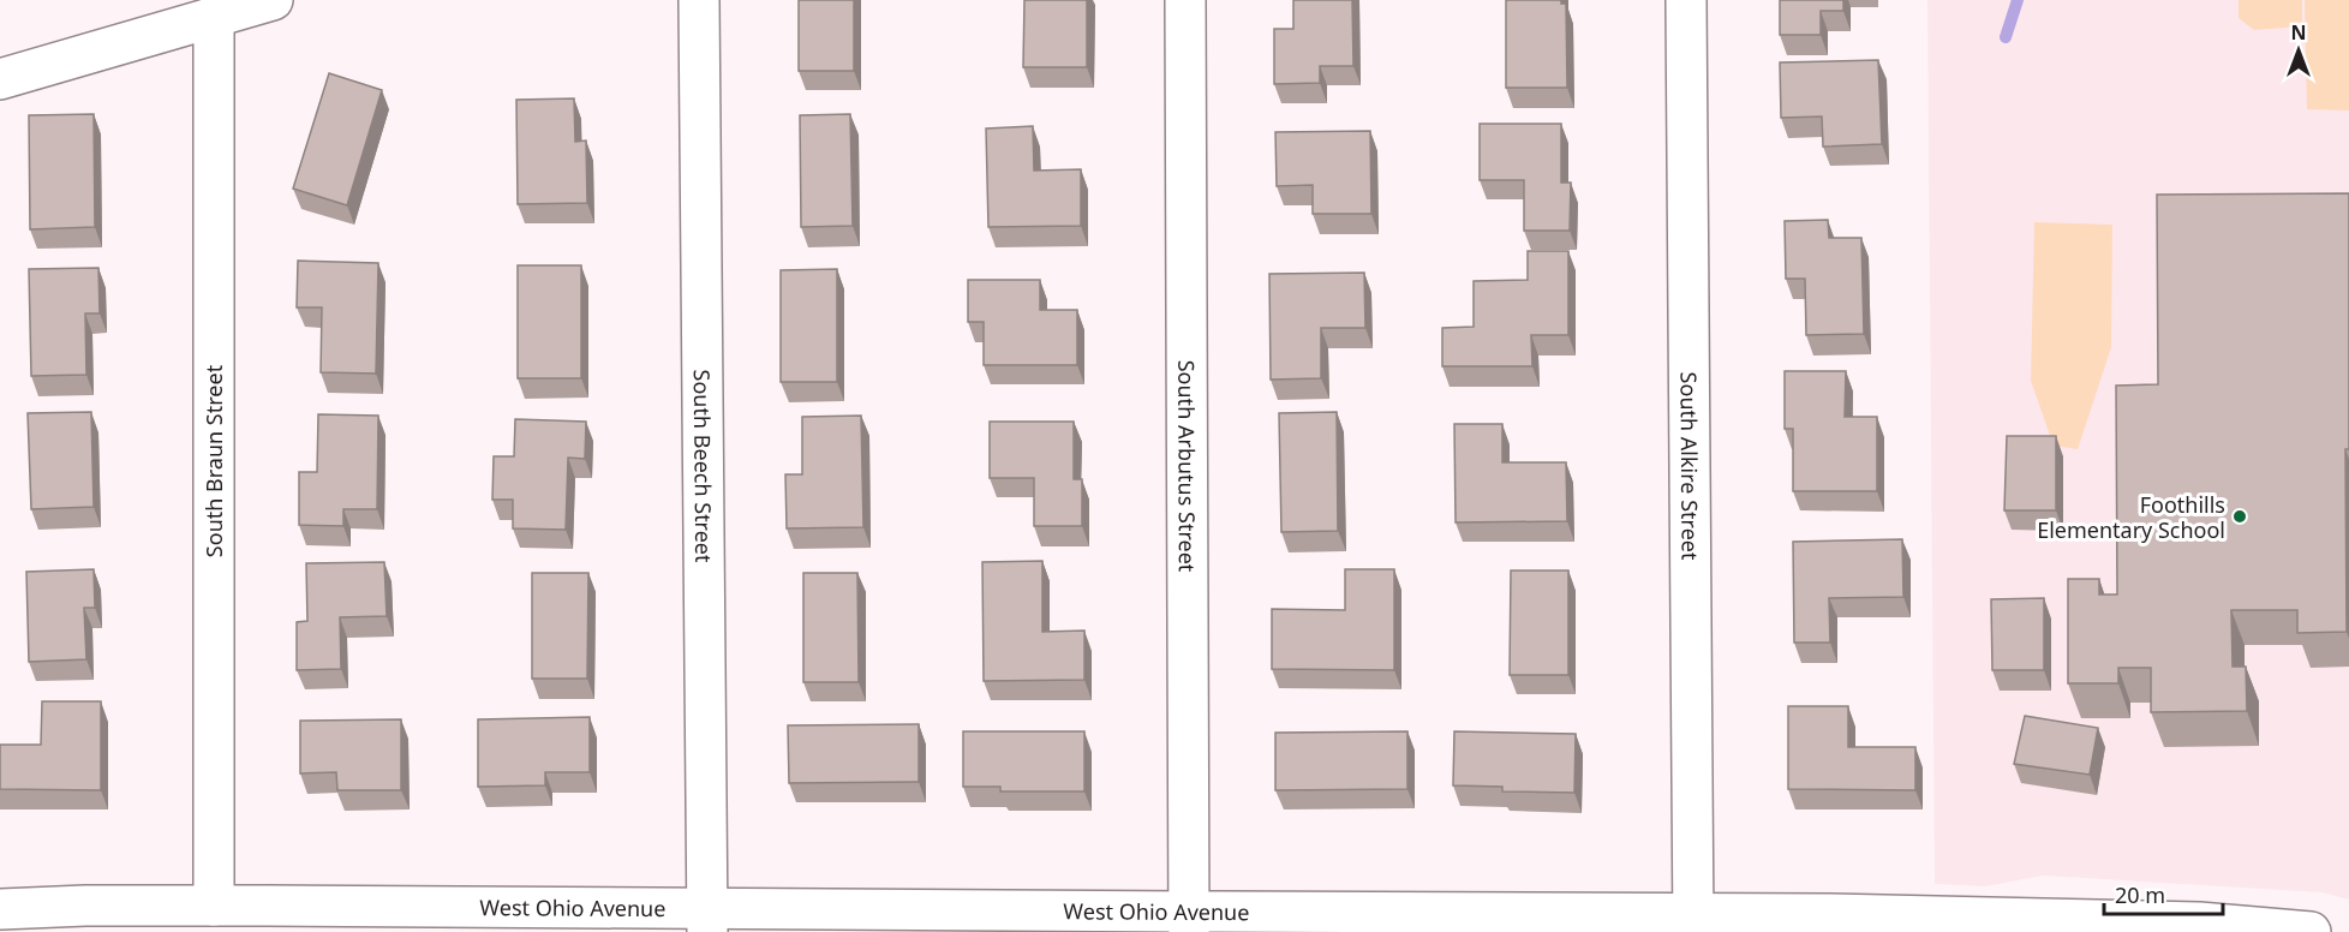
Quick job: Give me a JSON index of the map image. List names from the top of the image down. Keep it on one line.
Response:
{"streets":{"street":["South Braun Street","South Beech Street","South Arbutus Street","South Alkire Street","West Ohio Avenue"]},"crossings":[["South Braun Street","West Ohio Avenue"],["South Beech Street","West Ohio Avenue"],["South Arbutus Street","West Ohio Avenue"],["South Alkire Street","West Ohio Avenue"]],"places":["Foothills Elementary School"],"scale_bar":"20 m","north":"top"}
